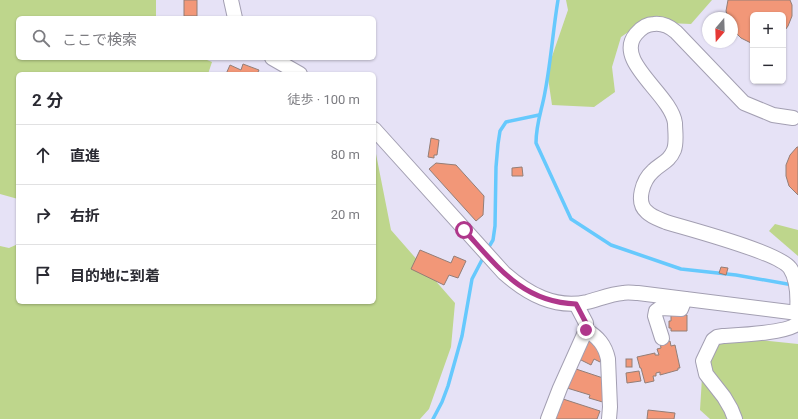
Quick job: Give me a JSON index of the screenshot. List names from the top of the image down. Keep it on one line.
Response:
{"north":"bottom","page":{"map_buttons":["+","−"],"search":"ここで検索","heading":["2 分","徒歩 · 100 m"],"list":[["直進","80 m"],["右折","20 m"],"目的地に到着"]}}
